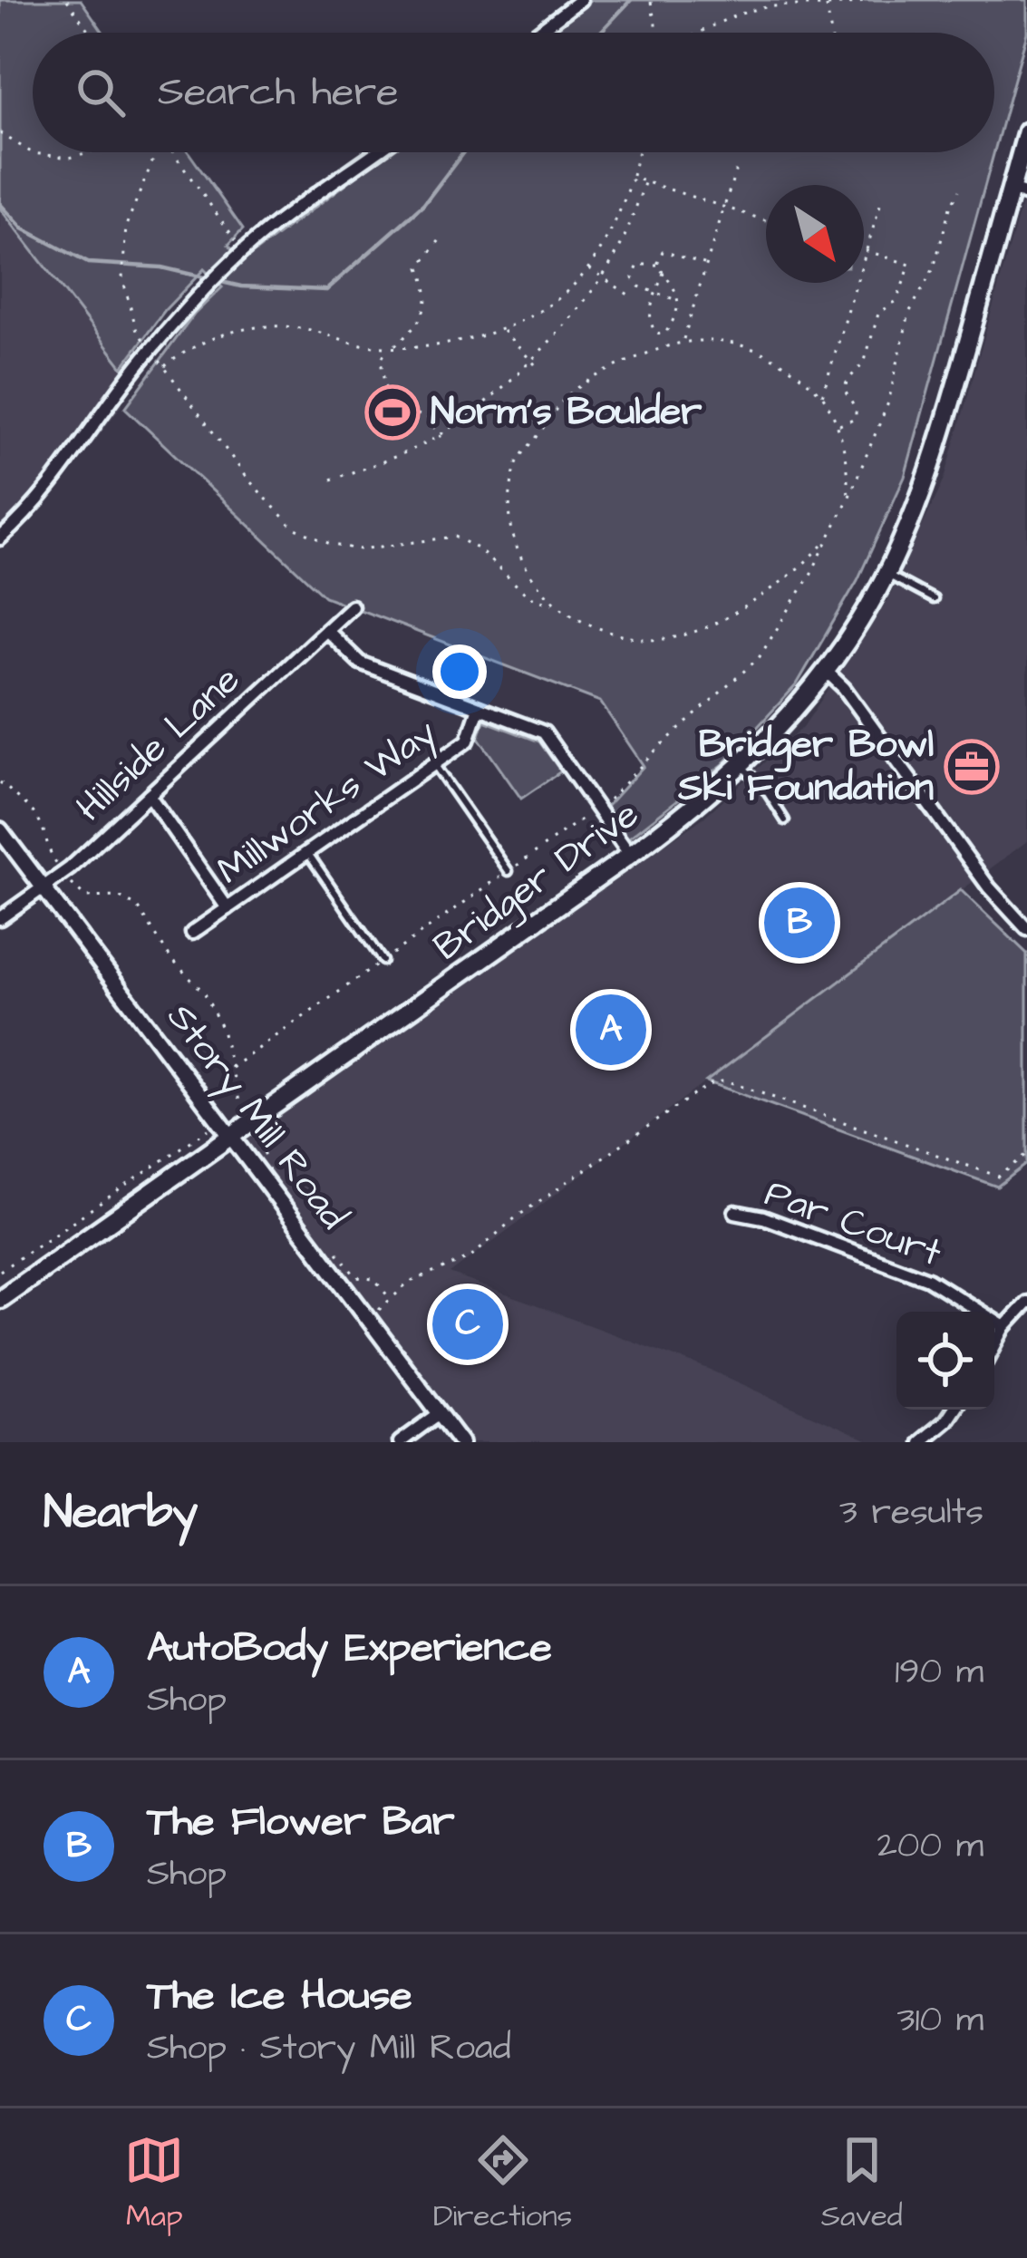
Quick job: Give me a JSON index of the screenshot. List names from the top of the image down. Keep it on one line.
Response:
{"streets":{"main road":["Bridger Drive"],"street":["Hillside Lane","Millworks Way","Story Mill Road","Par Court"]},"crossings":[["Hillside Lane","Story Mill Road"],["Bridger Drive","Story Mill Road"]],"places":{"sports":["Norm's Boulder"],"office":["Bridger Bowl Ski Foundation"]},"north":"bottom right","page":{"search":"Search here","pins":["B","A","C"],"heading":["Nearby","3 results"],"list":[{"mark":"A","name":"AutoBody Experience","note":"Shop","value":"190 m"},{"mark":"B","name":"The Flower Bar","note":"Shop","value":"200 m"},{"mark":"C","name":"The Ice House","note":"Shop · Story Mill Road","value":"310 m"}],"nav":["Map","Directions","Saved"]}}
